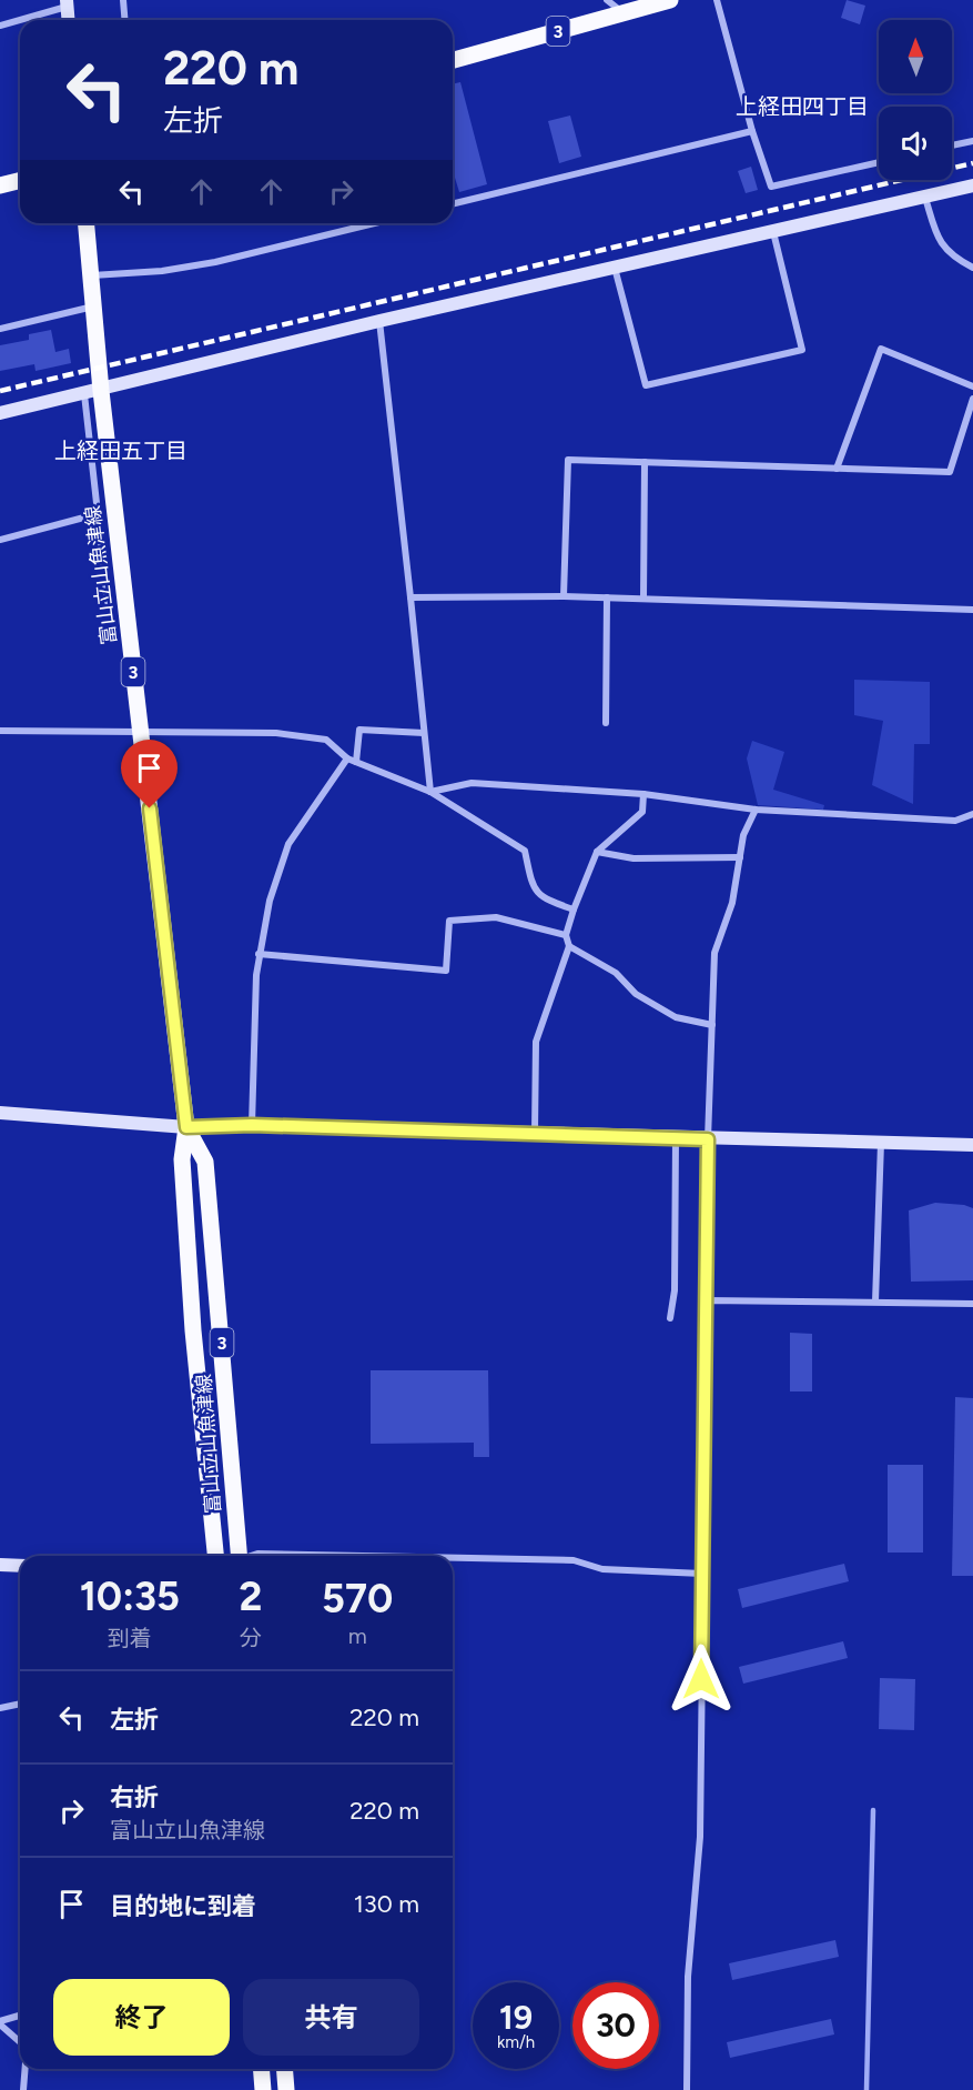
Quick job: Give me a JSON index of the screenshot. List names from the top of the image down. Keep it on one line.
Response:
{"streets":{"main road":["3","富山立山魚津線"]},"districts":["上経田四丁目","上経田五丁目"],"north":"top","page":{"turn":["220 m","左折"],"eta":["10:35","到着","2","分","570","m"],"list":[{"name":"左折","value":"220 m"},{"name":"右折","note":"富山立山魚津線","value":"220 m"},{"name":"目的地に到着","value":"130 m"}],"buttons":["終了","共有"],"speed":"19 km/h","limit":"30"}}
